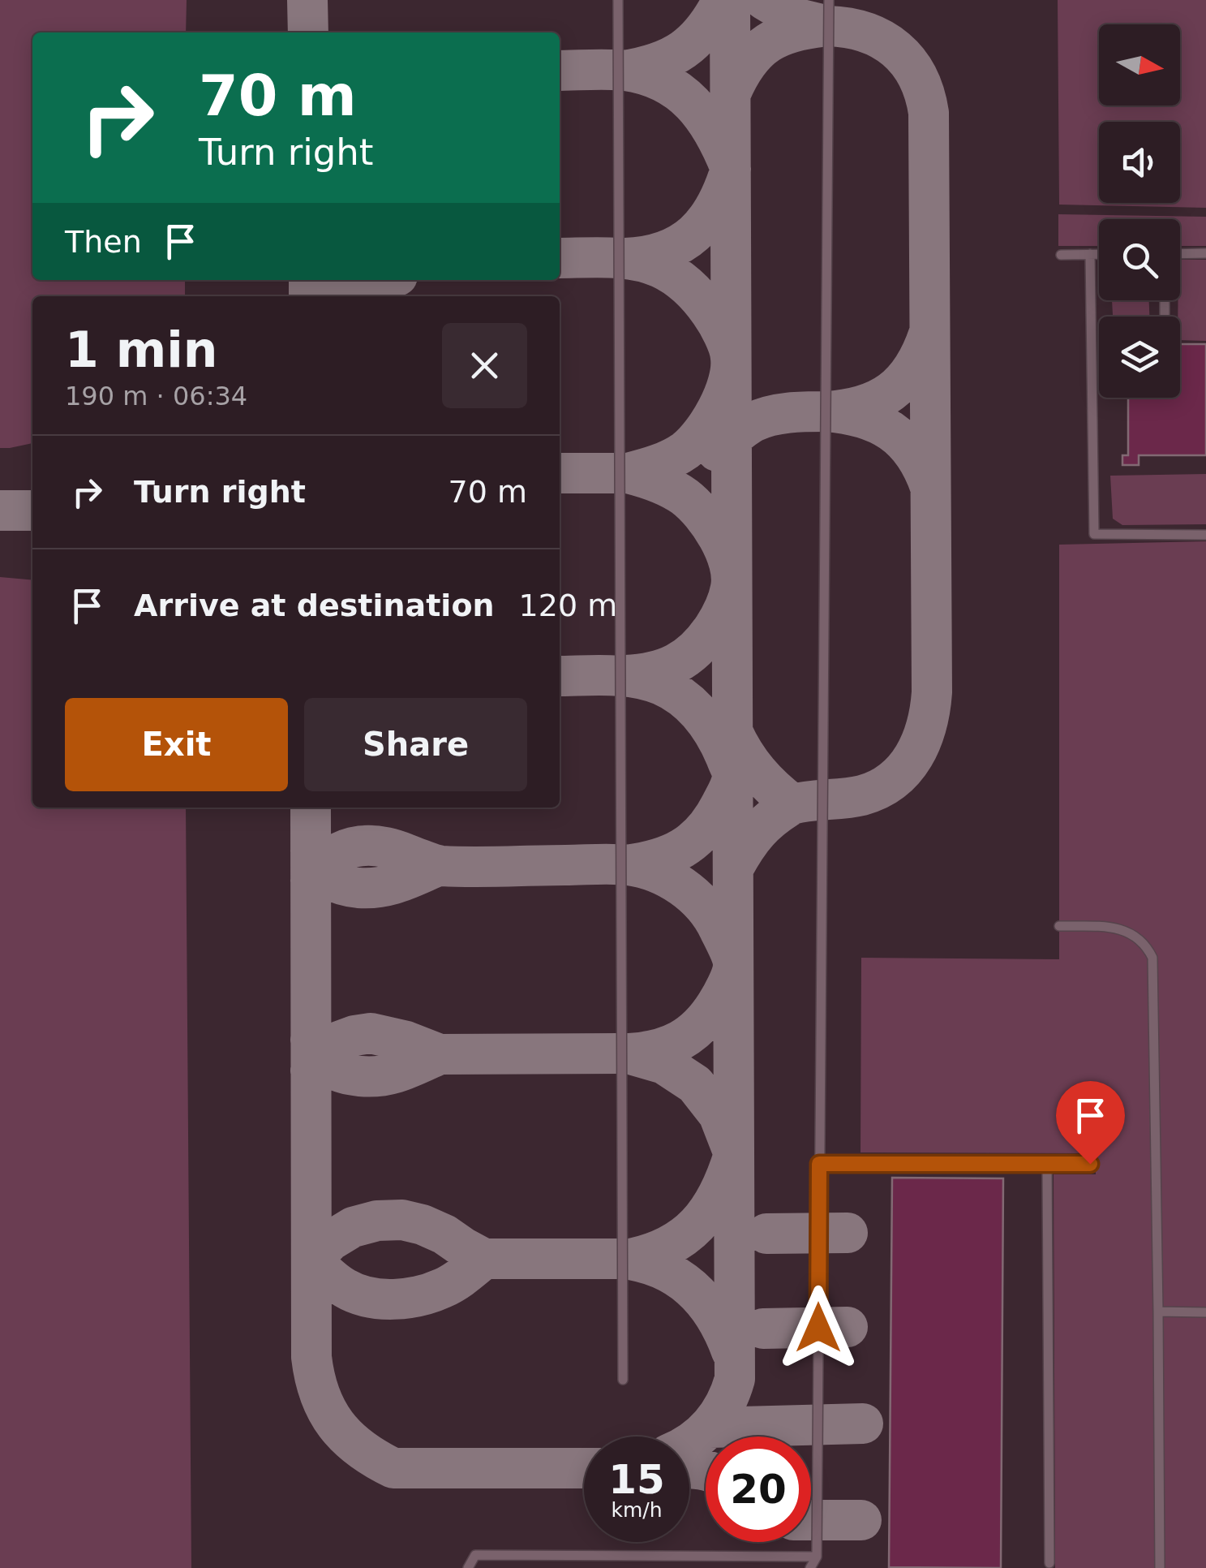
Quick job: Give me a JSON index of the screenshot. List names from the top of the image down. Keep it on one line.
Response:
{"north":"right","page":{"turn":["70 m","Turn right"],"then":"Then","heading":["1 min","190 m · 06:34"],"list":[{"name":"Turn right","value":"70 m"},{"name":"Arrive at destination","value":"120 m"}],"buttons":["Exit","Share"],"speed":"15 km/h","limit":"20"}}
